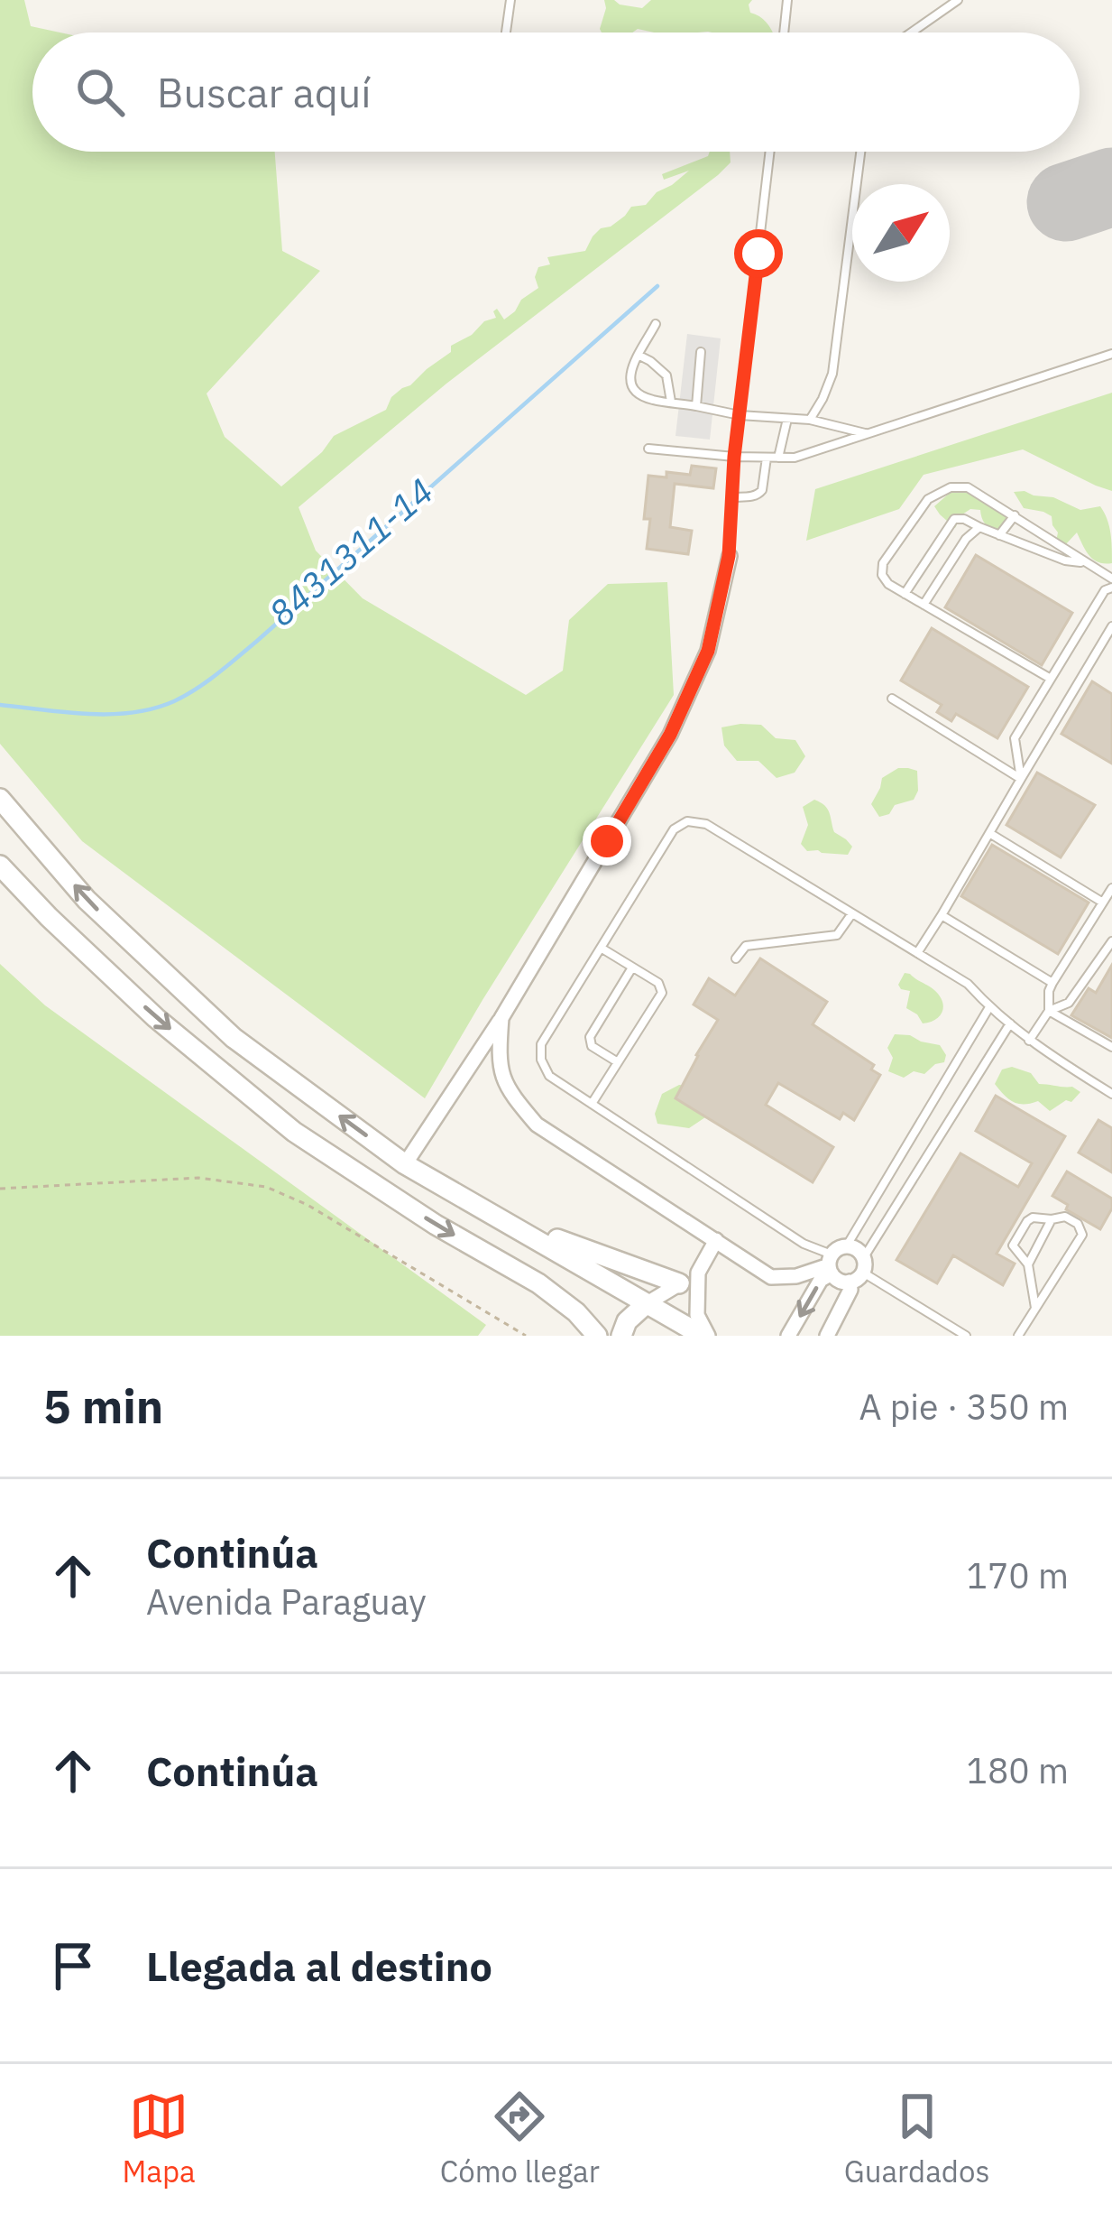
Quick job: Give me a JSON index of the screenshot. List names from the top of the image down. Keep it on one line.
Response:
{"water":["8431311-14"],"north":"top right","page":{"search":"Buscar aquí","heading":["5 min","A pie · 350 m"],"list":[["Continúa","Avenida Paraguay","170 m"],["Continúa","180 m"],"Llegada al destino"],"nav":["Mapa","Cómo llegar","Guardados"]}}
